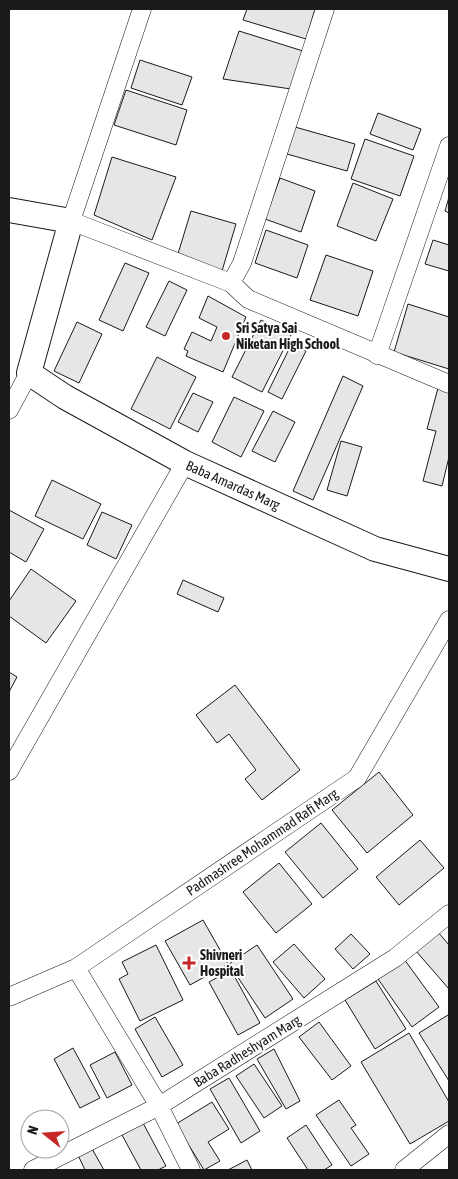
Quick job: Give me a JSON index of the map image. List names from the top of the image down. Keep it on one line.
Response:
{"streets":{"street":["Baba Amardas Marg","Padmashree Mohammad Rafi Marg","Baba Radheshyam Marg"]},"places":{"other":["Sri Satya Sai Niketan High School"],"health":["Shivneri Hospital"]},"north":"left"}
